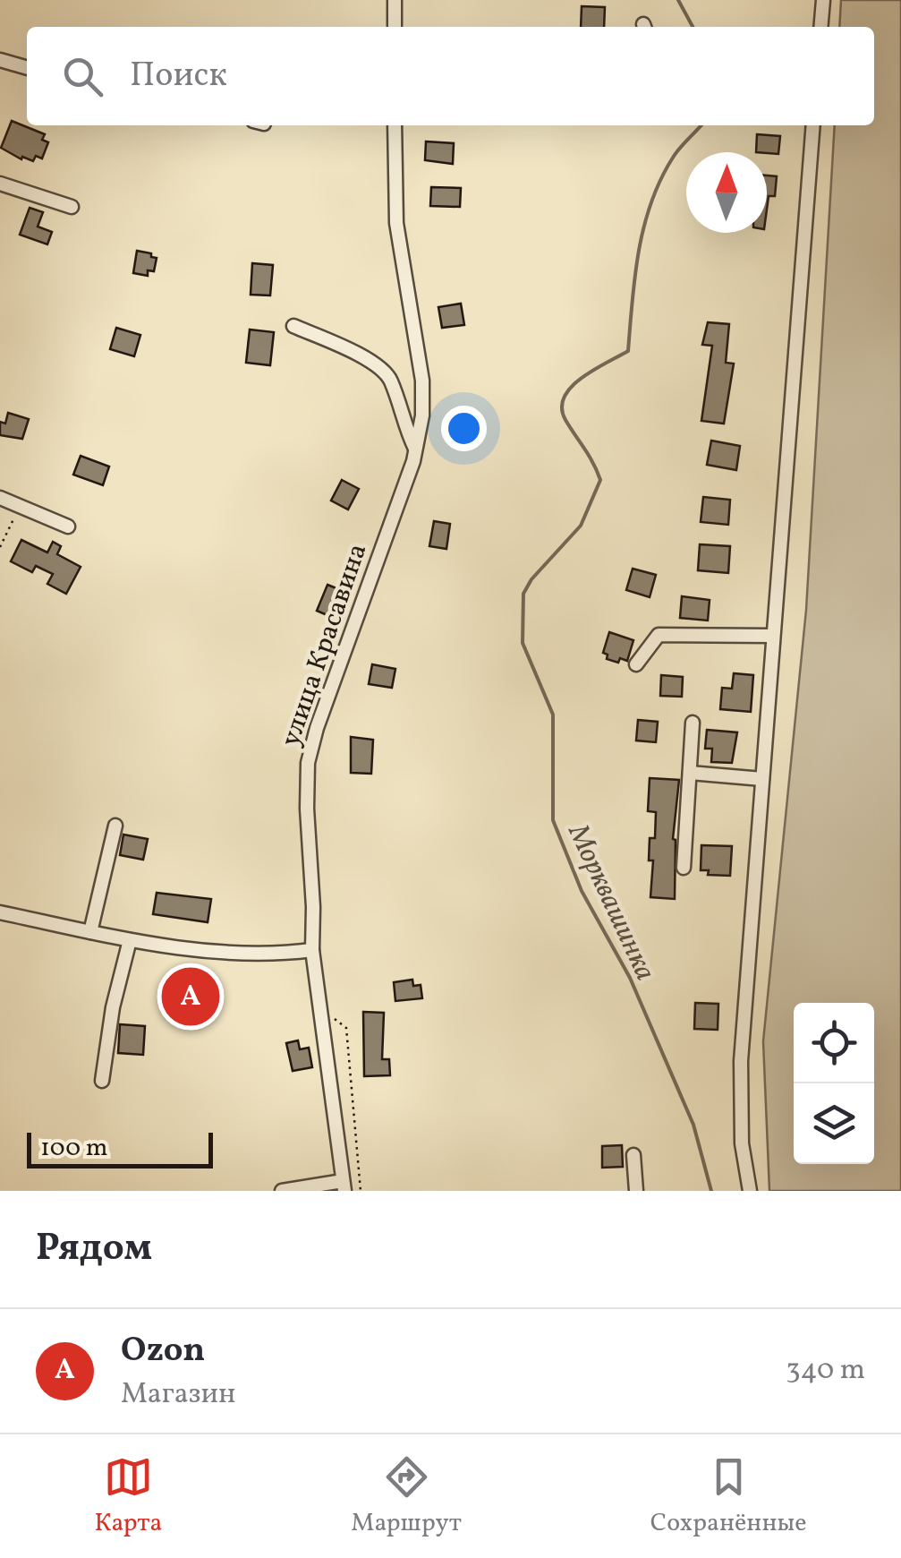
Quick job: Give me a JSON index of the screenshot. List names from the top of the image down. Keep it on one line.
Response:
{"streets":{"street":["улица Красавина"]},"water":["Морквашинка"],"scale_bar":"100 m","north":"top","page":{"search":"Поиск","pins":"A","scale":"100 m","heading":"Рядом","list":[{"mark":"A","name":"Ozon","note":"Магазин","value":"340 m"}],"nav":["Карта","Маршрут","Сохранённые"]}}
